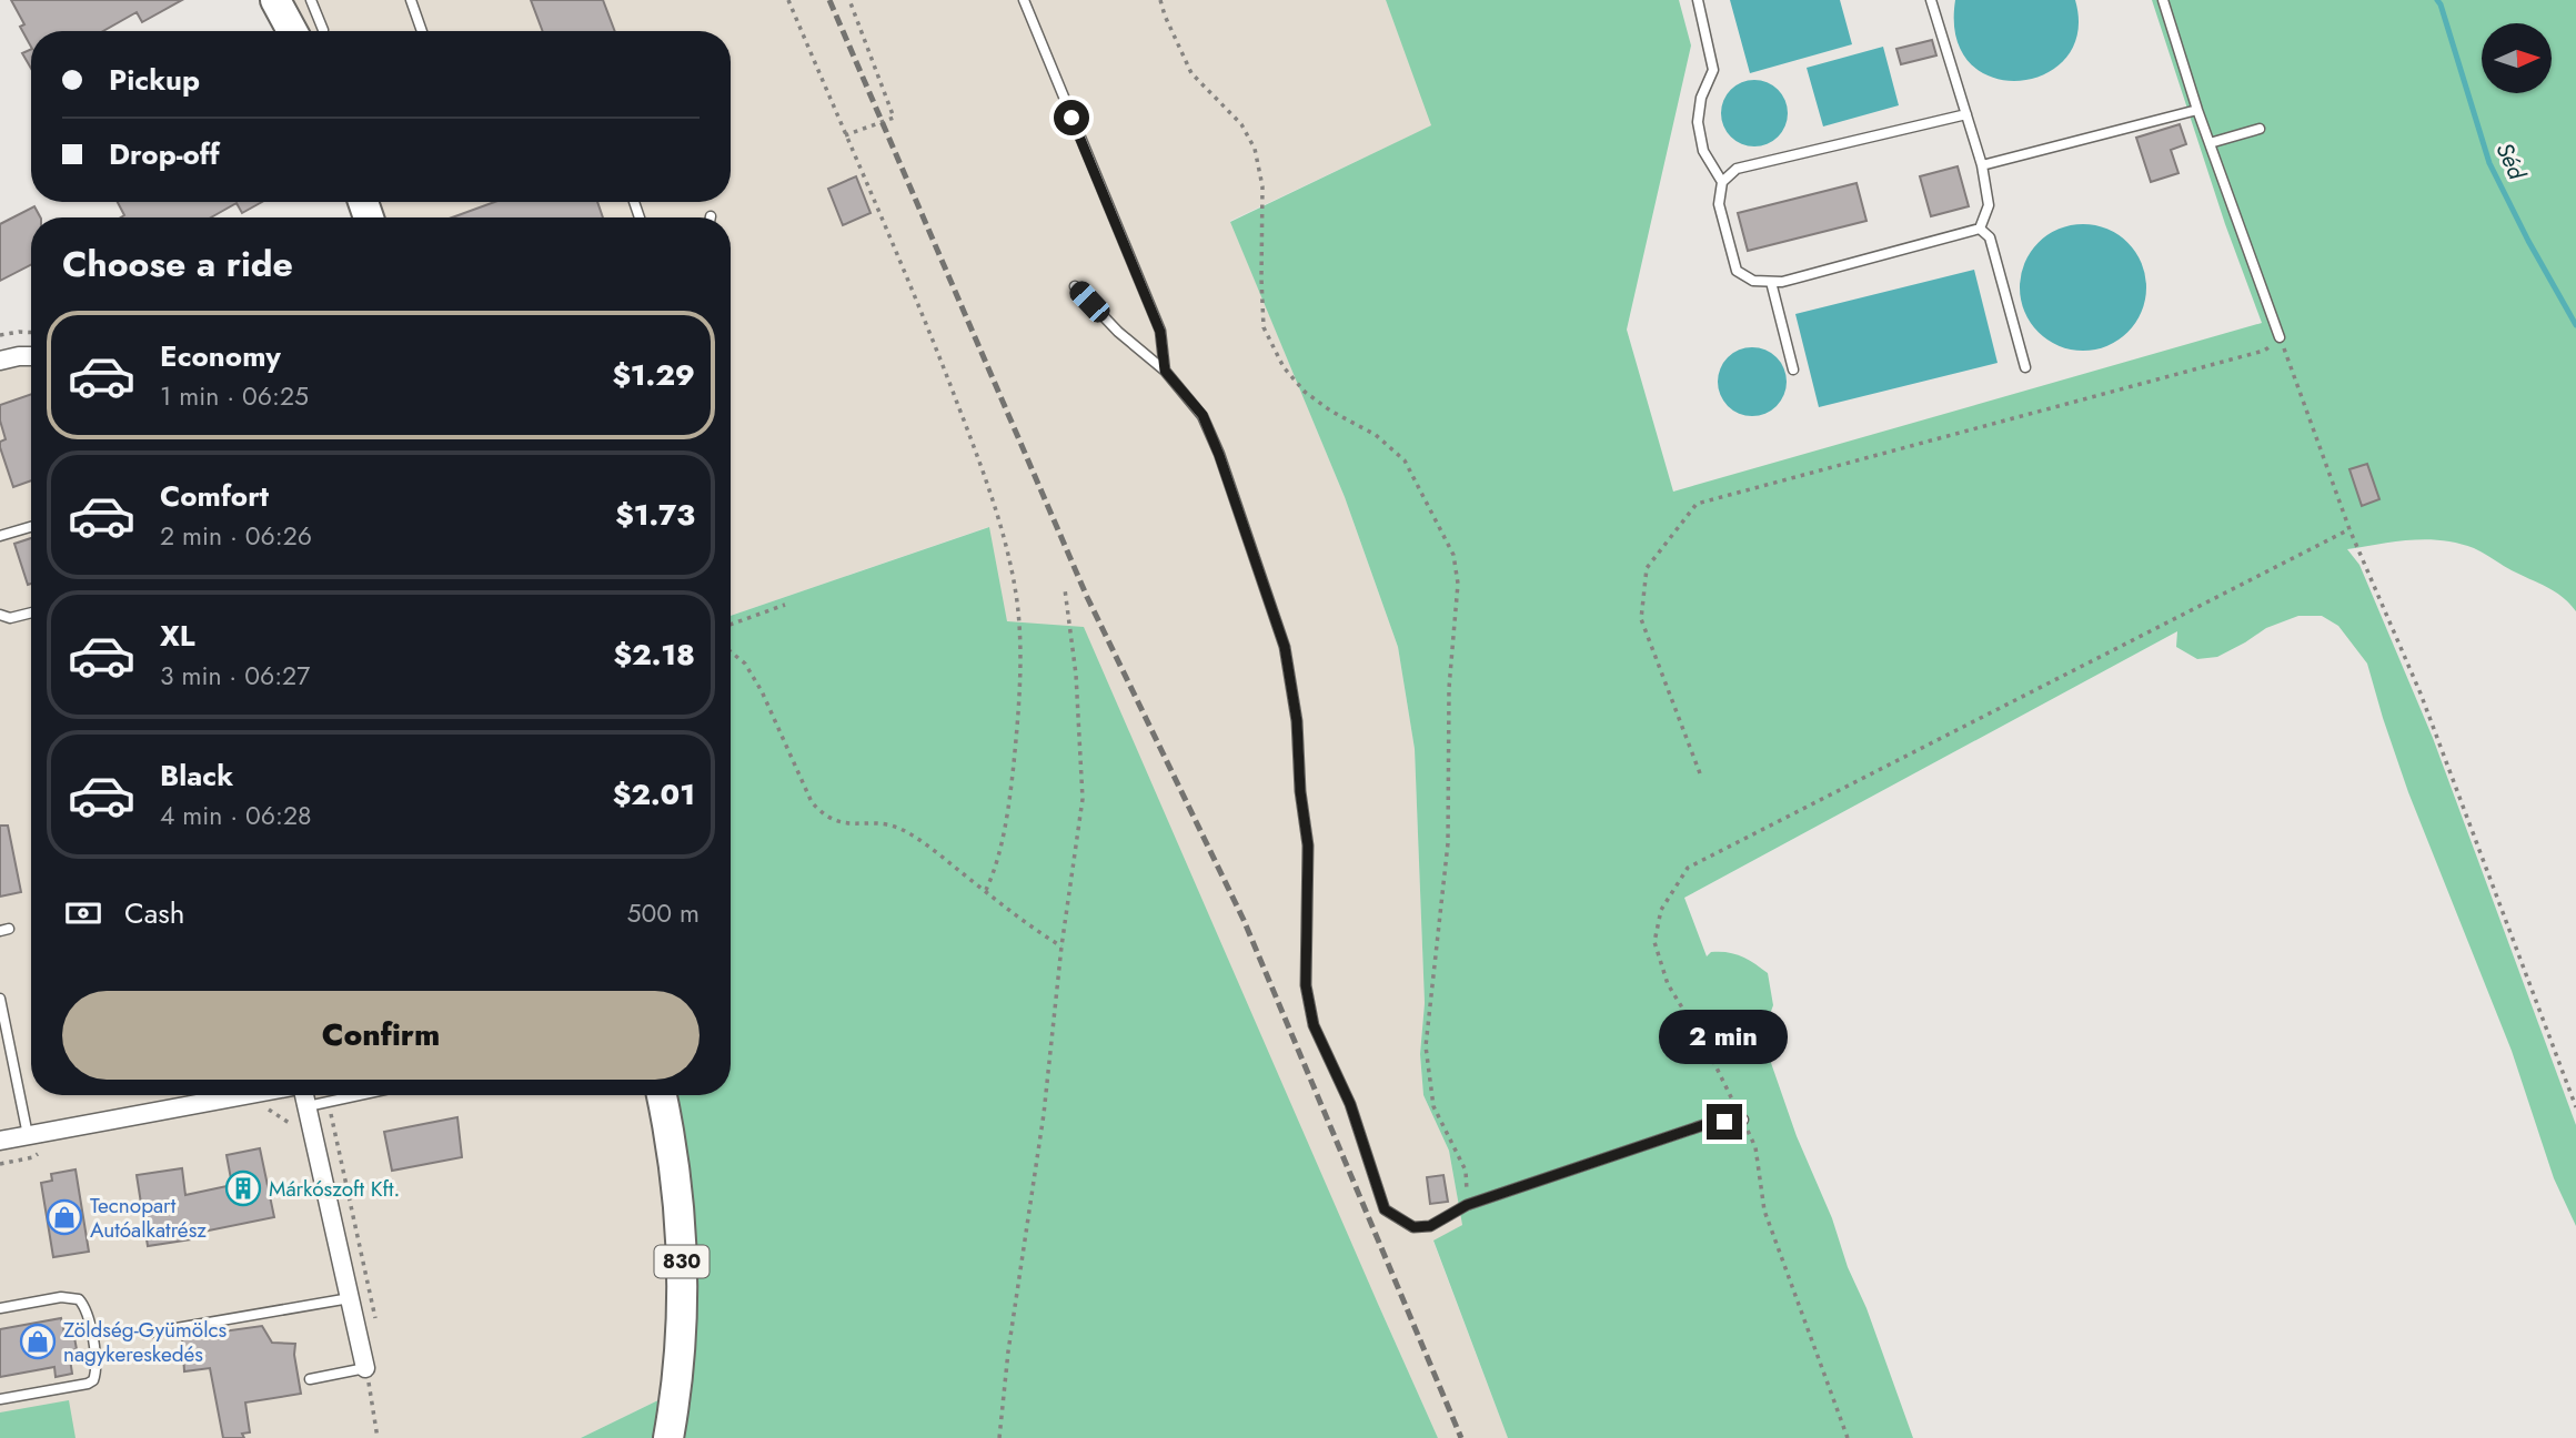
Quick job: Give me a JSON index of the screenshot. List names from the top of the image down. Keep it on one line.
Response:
{"streets":{"main road":["830"]},"water":["Séd"],"places":{"building":["Márkószoft Kft."],"shop":["Tecnopart Autóalkatrész","Zöldség-Gyümölcs nagykereskedés"]},"north":"right","page":{"banner":["Pickup","Drop-off"],"heading":"Choose a ride","list":[{"name":"Economy","note":"1 min · 06:25","value":"$1.29"},{"name":"Comfort","note":"2 min · 06:26","value":"$1.73"},{"name":"XL","note":"3 min · 06:27","value":"$2.18"},{"name":"Black","note":"4 min · 06:28","value":"$2.01"}],"pay":["Cash","500 m"],"buttons":"Confirm","bubble":"2 min"}}
